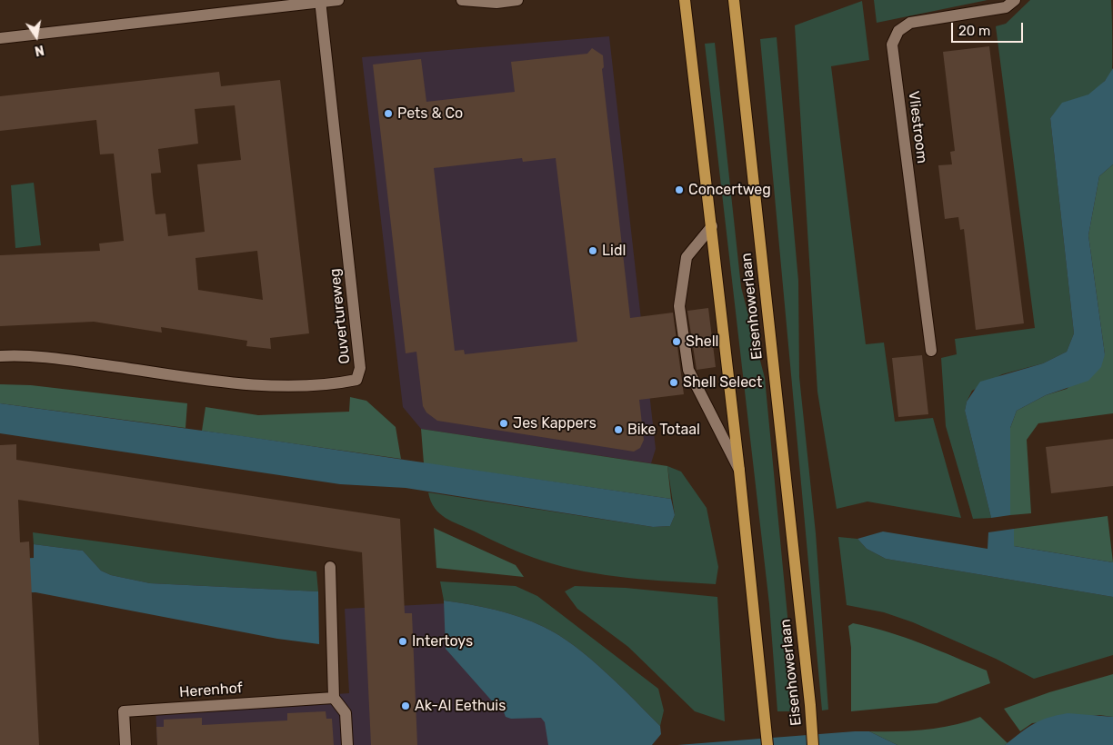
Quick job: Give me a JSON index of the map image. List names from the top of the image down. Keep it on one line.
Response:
{"streets":{"main road":["Eisenhowerlaan"],"street":["Vliestroom","Ouvertureweg","Herenhof"]},"places":["Pets & Co","Concertweg","Lidl","Shell","Shell Select","Jes Kappers","Bike Totaal","Intertoys","Ak-Al Eethuis"],"scale_bar":"20 m","north":"bottom"}
